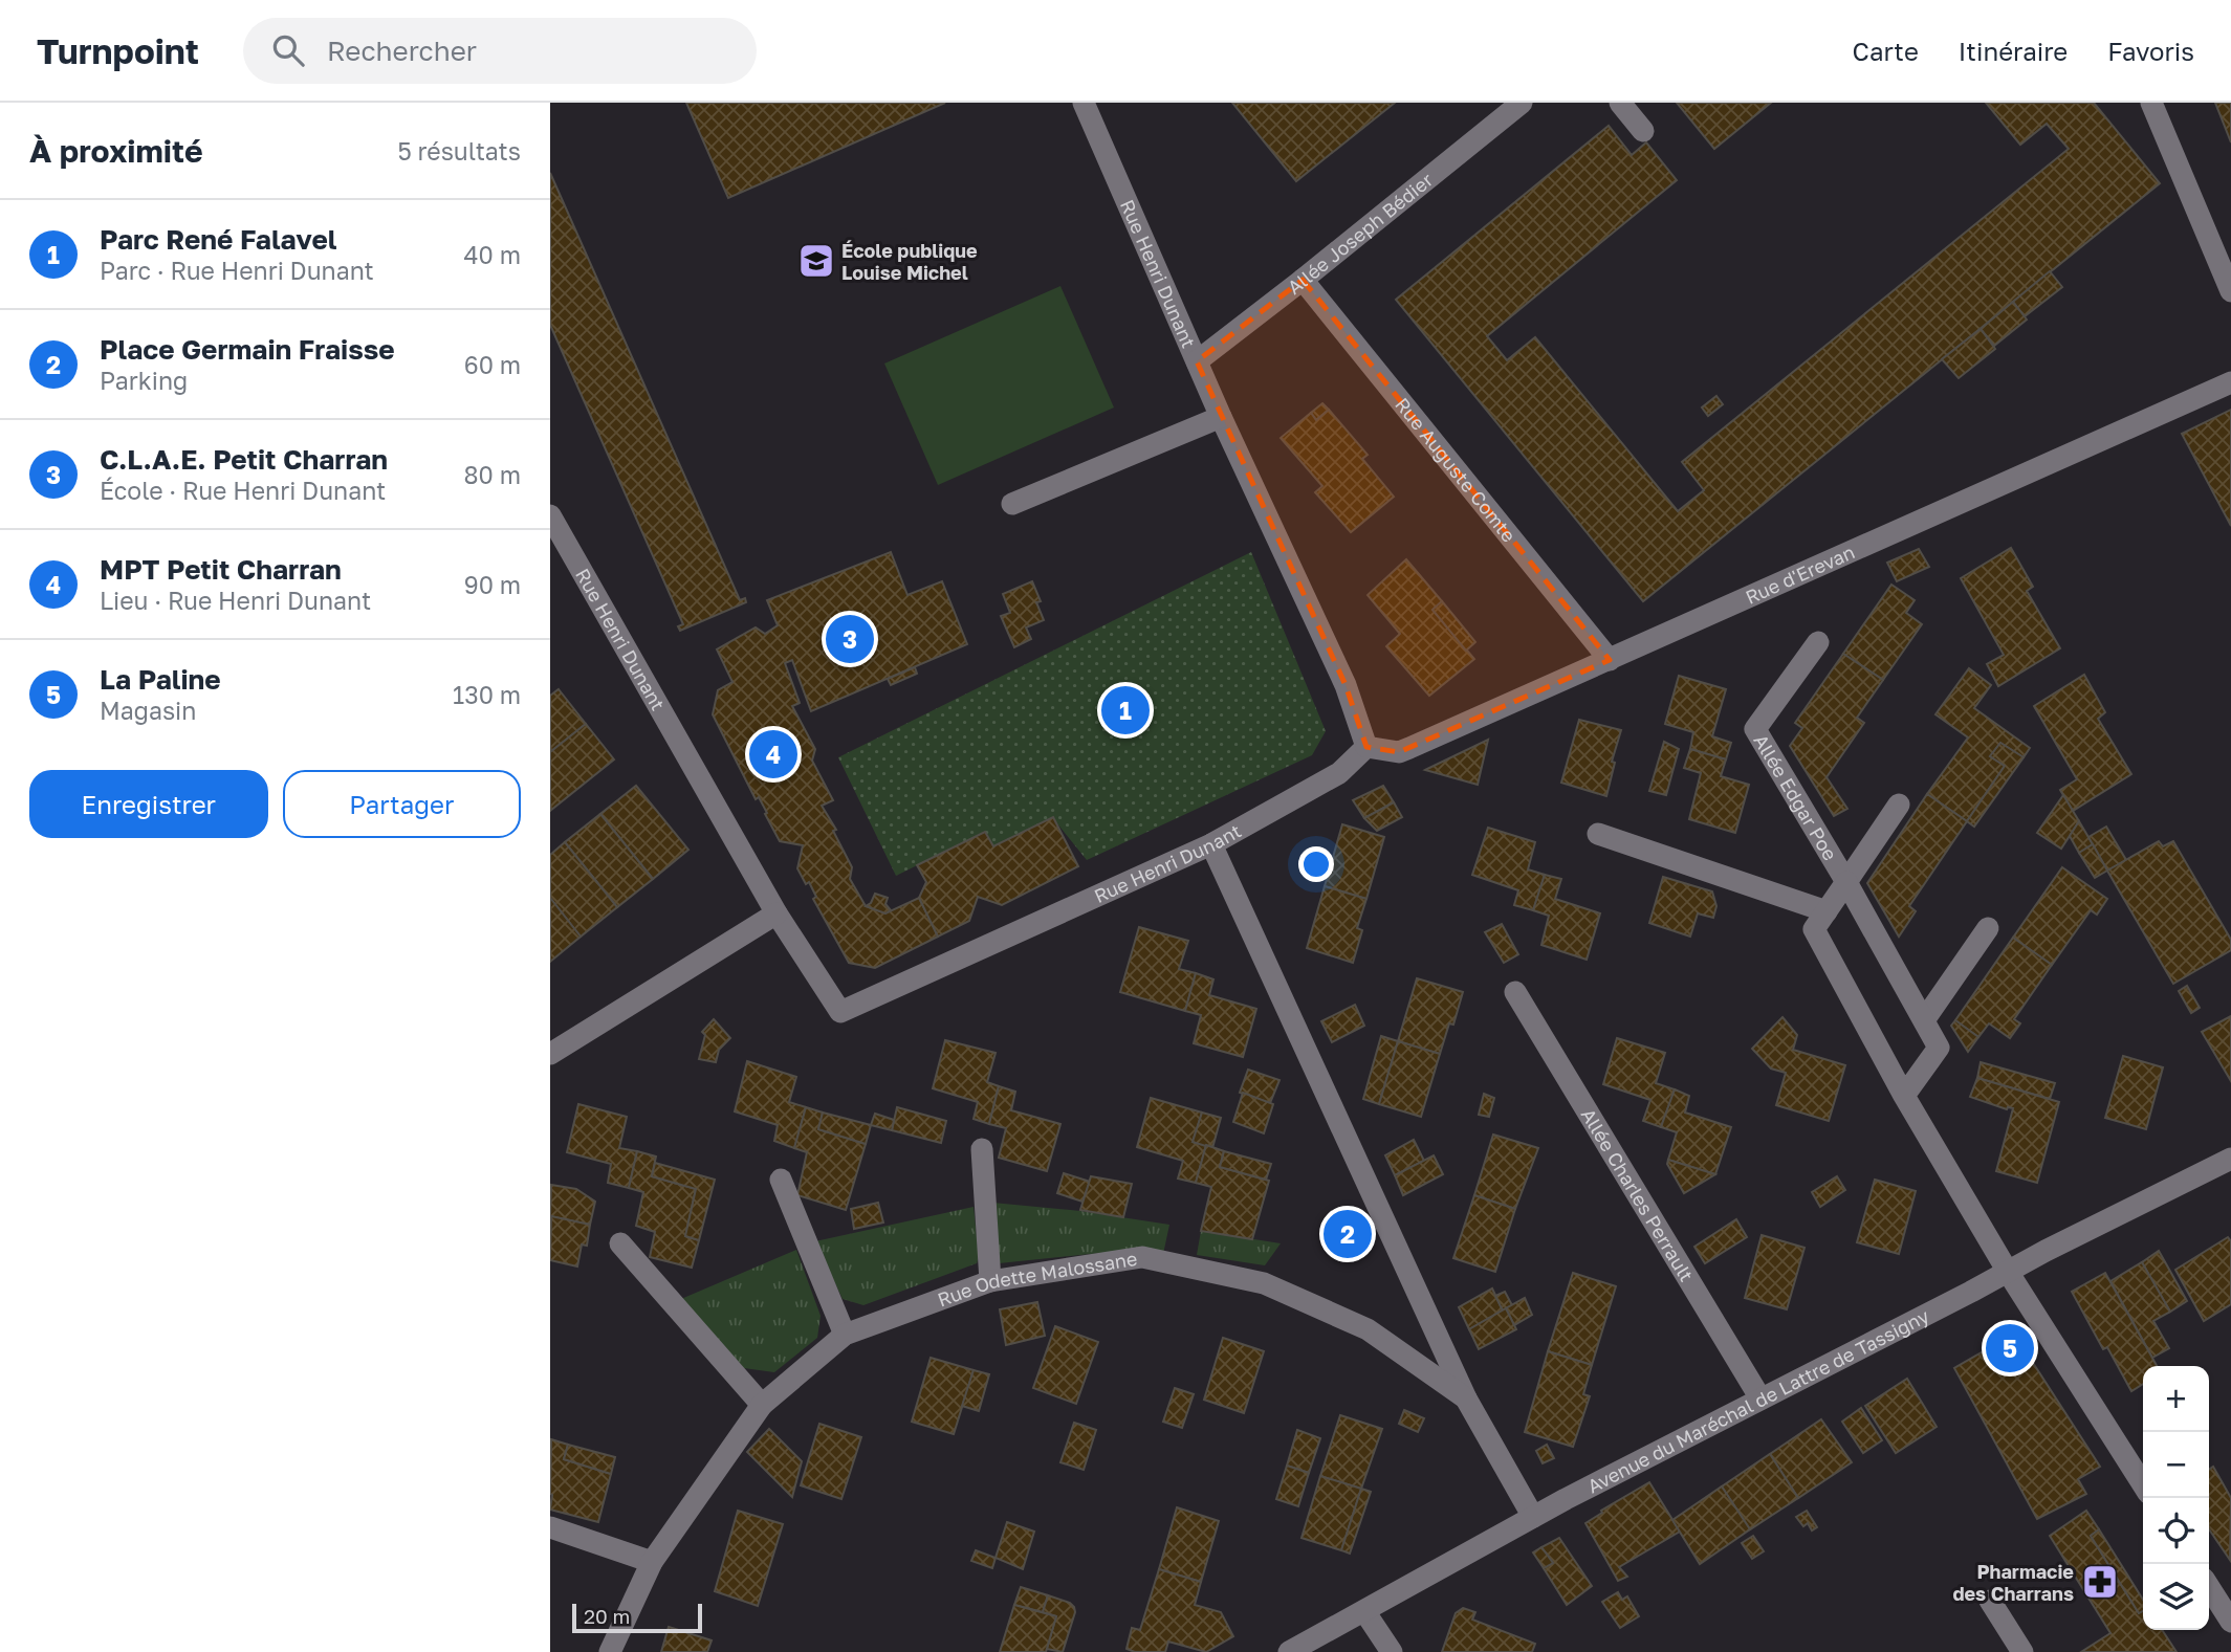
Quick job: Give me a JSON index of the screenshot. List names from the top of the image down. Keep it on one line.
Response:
{"streets":{"street":["Allée Joseph Bédier","Rue Henri Dunant","Rue Auguste Comte","Rue d'Erevan","Allée Edgar Poe","Allée Charles Perrault","Rue Odette Malossane","Avenue du Maréchal de Lattre de Tassigny"]},"crossings":[["Allée Joseph Bédier","Rue Henri Dunant"],["Allée Joseph Bédier","Rue Auguste Comte"],["Rue Henri Dunant","Rue d'Erevan"],["Rue Auguste Comte","Rue d'Erevan"],["Allée Edgar Poe","Avenue du Maréchal de Lattre de Tassigny"],["Allée Charles Perrault","Avenue du Maréchal de Lattre de Tassigny"],["Rue Odette Malossane","Avenue du Maréchal de Lattre de Tassigny"]],"places":{"school or university":["École publique Louise Michel"],"pharmacy":["Pharmacie des Charrans"]},"scale_bar":"20 m","page":{"header":"Turnpoint","search":"Rechercher","nav":["Carte","Itinéraire","Favoris"],"heading":["À proximité","5 résultats"],"list":[{"mark":"1","name":"Parc René Falavel","note":"Parc · Rue Henri Dunant","value":"40 m"},{"mark":"2","name":"Place Germain Fraisse","note":"Parking","value":"60 m"},{"mark":"3","name":"C.L.A.E. Petit Charran","note":"École · Rue Henri Dunant","value":"80 m"},{"mark":"4","name":"MPT Petit Charran","note":"Lieu · Rue Henri Dunant","value":"90 m"},{"mark":"5","name":"La Paline","note":"Magasin","value":"130 m"}],"pins":["3","1","4","2","5"],"buttons":["Enregistrer","Partager"],"map_buttons":["+","−"],"scale":"20 m"}}
